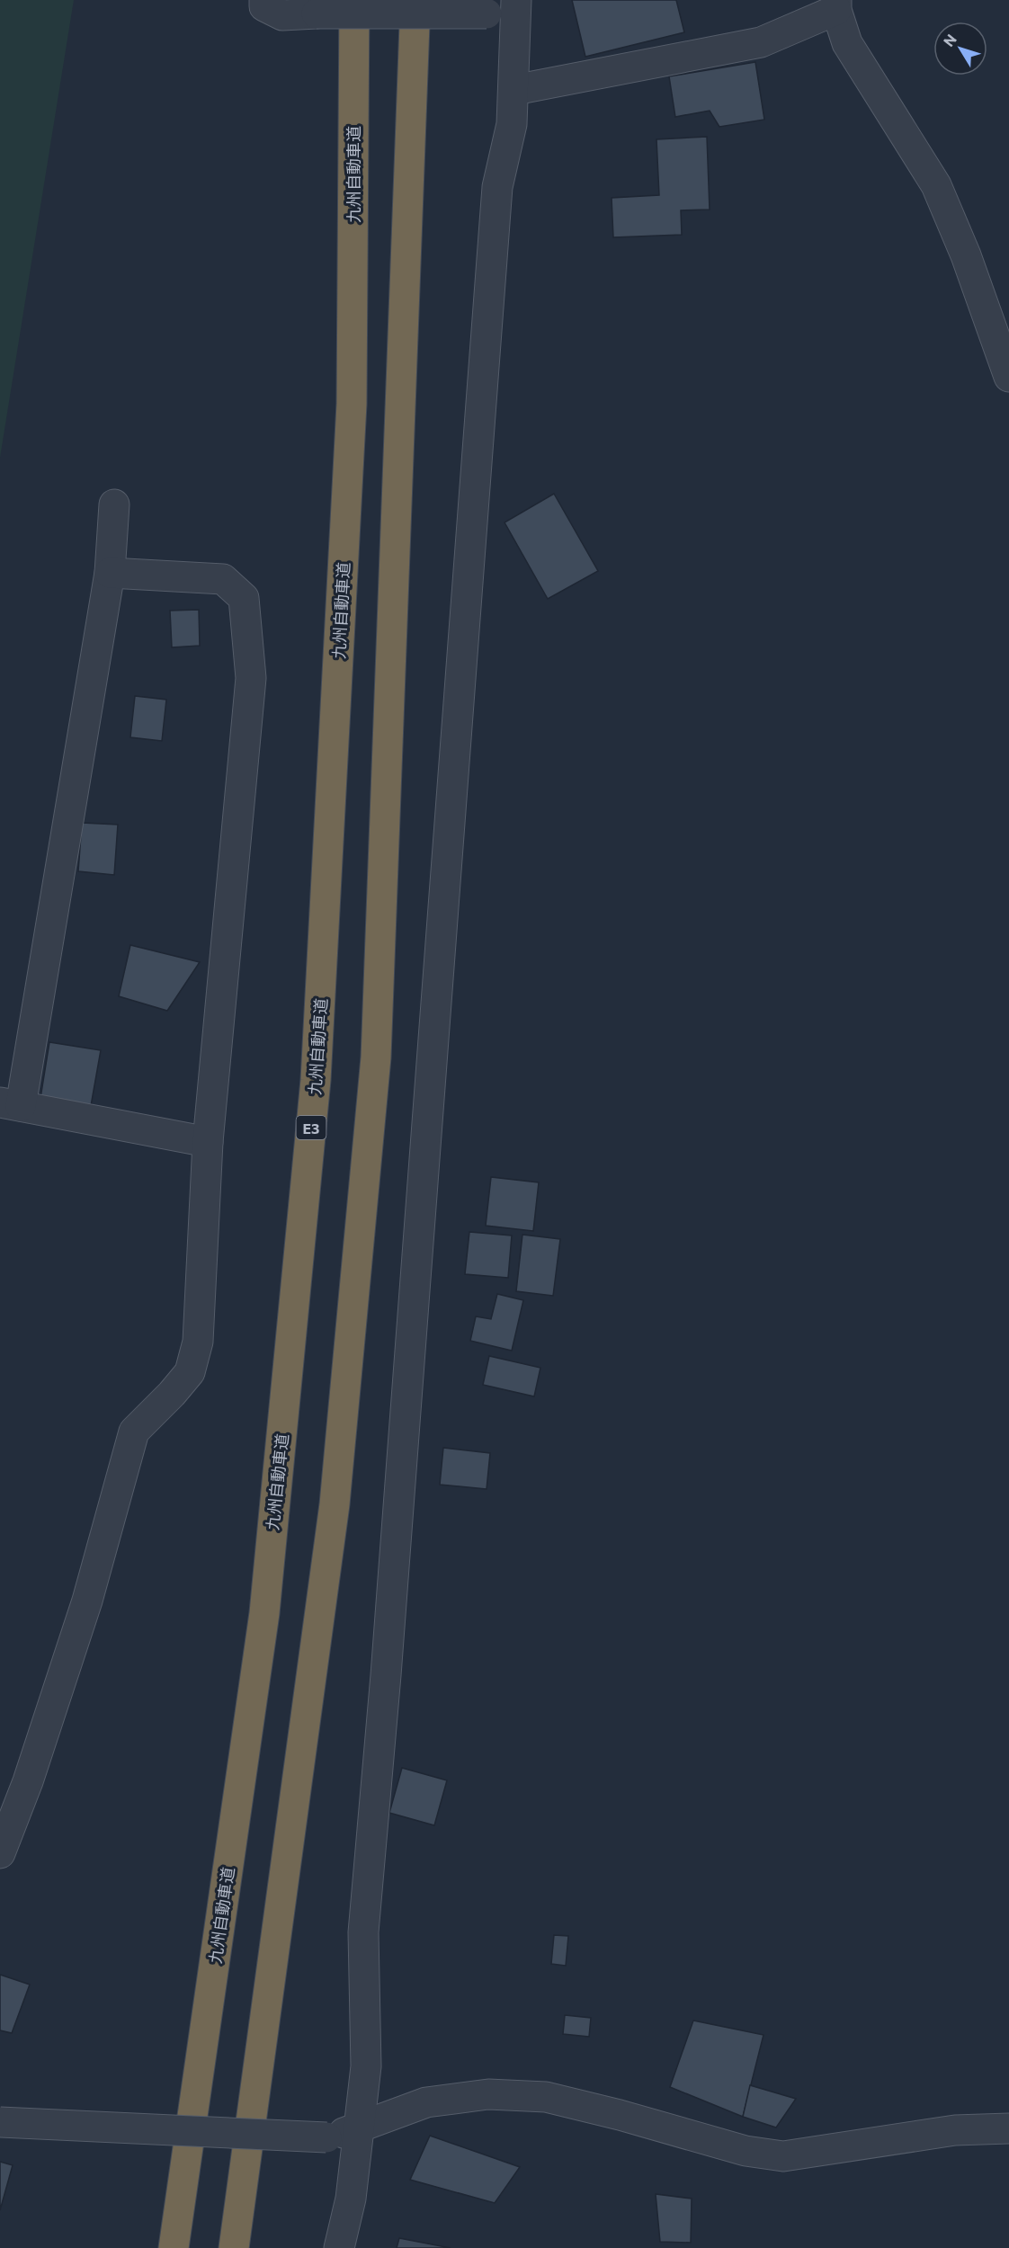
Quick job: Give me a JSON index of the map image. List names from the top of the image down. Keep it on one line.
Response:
{"streets":{"highway":["九州自動車道","E3"]},"north":"top left"}
